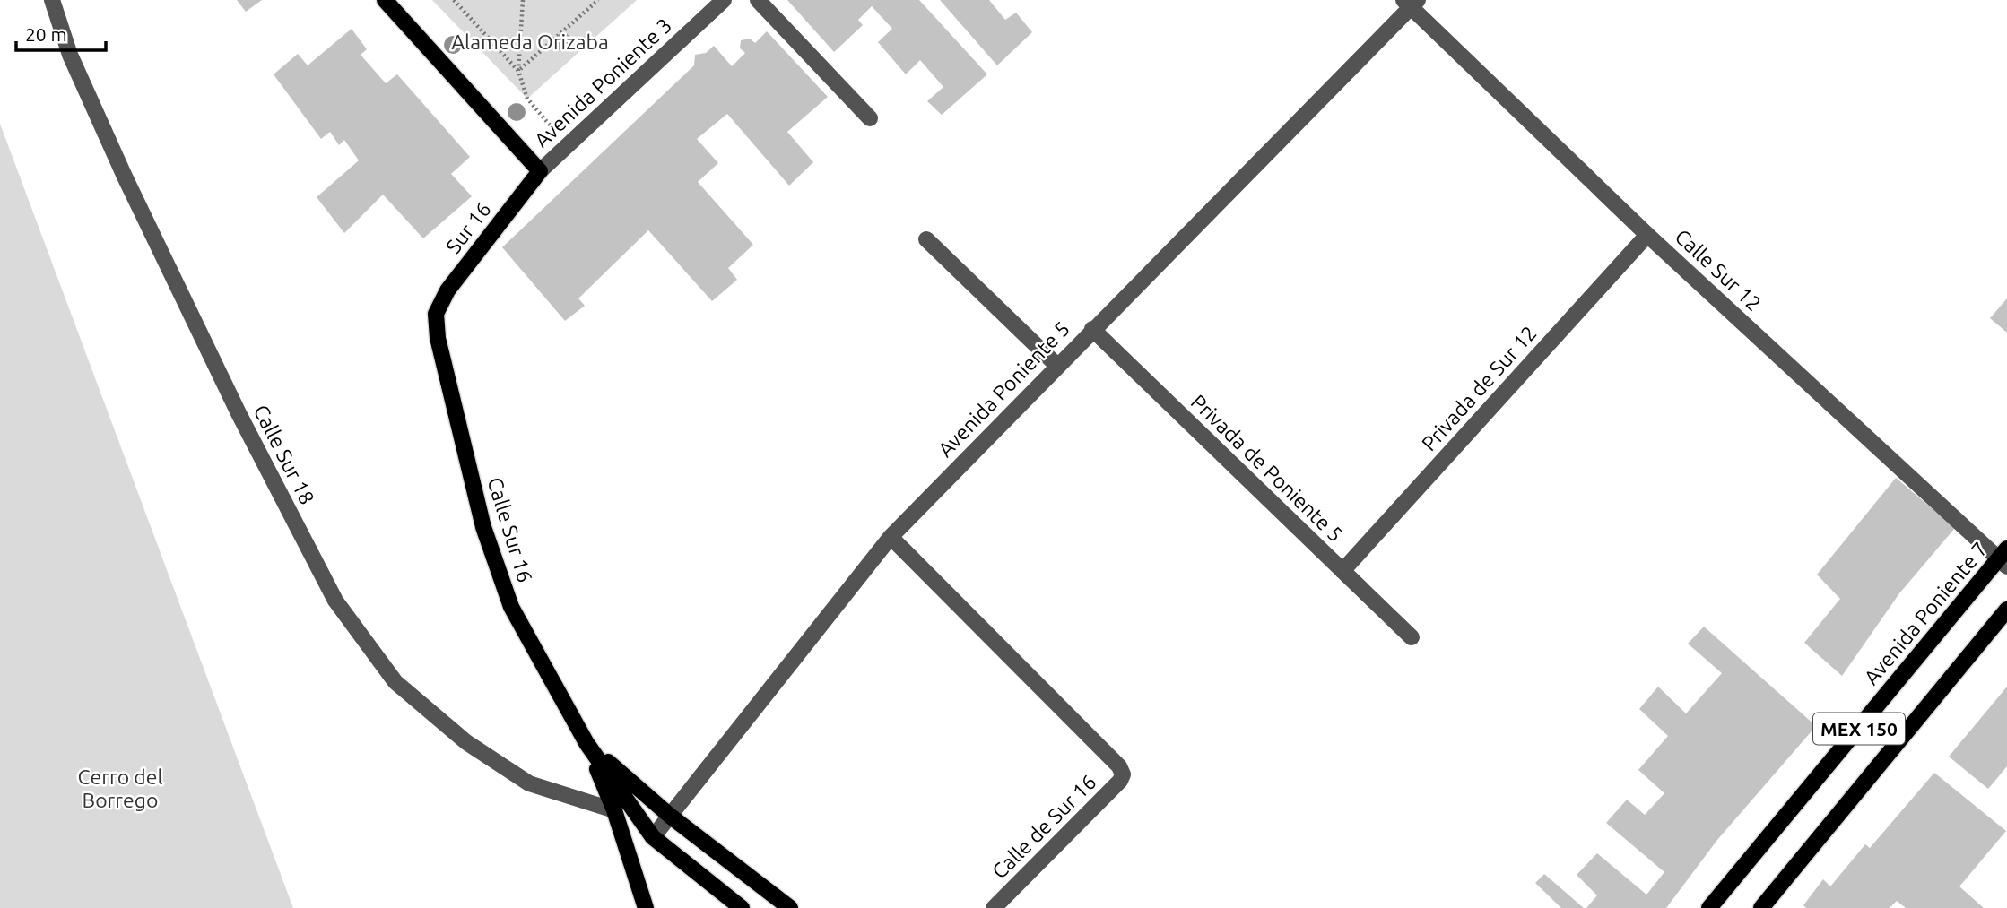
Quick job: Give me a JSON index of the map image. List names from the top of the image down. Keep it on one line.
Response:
{"streets":{"main road":["Sur 16","Calle Sur 16","Avenida Poniente 7","MEX 150"],"street":["Avenida Poniente 3","Calle Sur 12","Privada de Sur 12","Avenida Poniente 5","Calle Sur 18","Privada de Poniente 5","Calle de Sur 16"]},"crossings":[["Avenida Poniente 3","Sur 16"],["Sur 16","Calle Sur 16"],["Calle Sur 12","Privada de Sur 12"],["Calle Sur 12","Avenida Poniente 5"],["Calle Sur 12","Avenida Poniente 7"],["Privada de Sur 12","Privada de Poniente 5"],["Avenida Poniente 5","Privada de Poniente 5"],["Avenida Poniente 5","Calle Sur 16"],["Avenida Poniente 5","Calle de Sur 16"]],"parks":["Alameda Orizaba","Cerro del Borrego"],"scale_bar":"20 m"}
